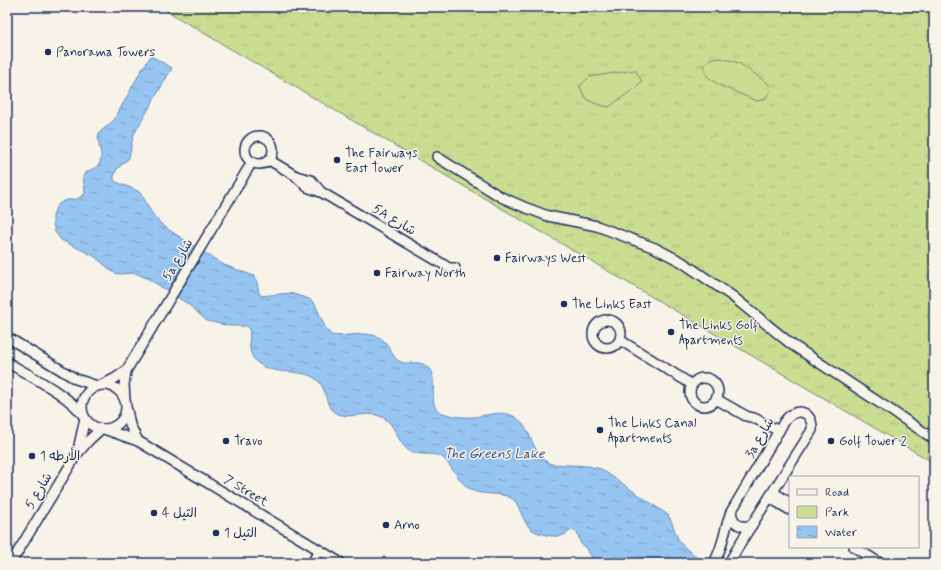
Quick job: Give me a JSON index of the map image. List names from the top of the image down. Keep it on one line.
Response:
{"streets":{"street":["5A شارع","5a شارع","3a شارع","شارع 5","7 Street"]},"crossings":[["5A شارع","5a شارع"],["5a شارع","شارع 5"],["5a شارع","7 Street"],["شارع 5","7 Street"]],"water":["The Greens Lake"],"places":["Panorama Towers","The Fairways East Tower","Fairways West","Fairway North","The Links East","The Links Golf Apartments","The Links Canal Apartments","Travo","Golf Tower 2","الأرطه 1","الثيل 4","Arno","الثيل 1"],"legend":["Road","Park","Water"]}
